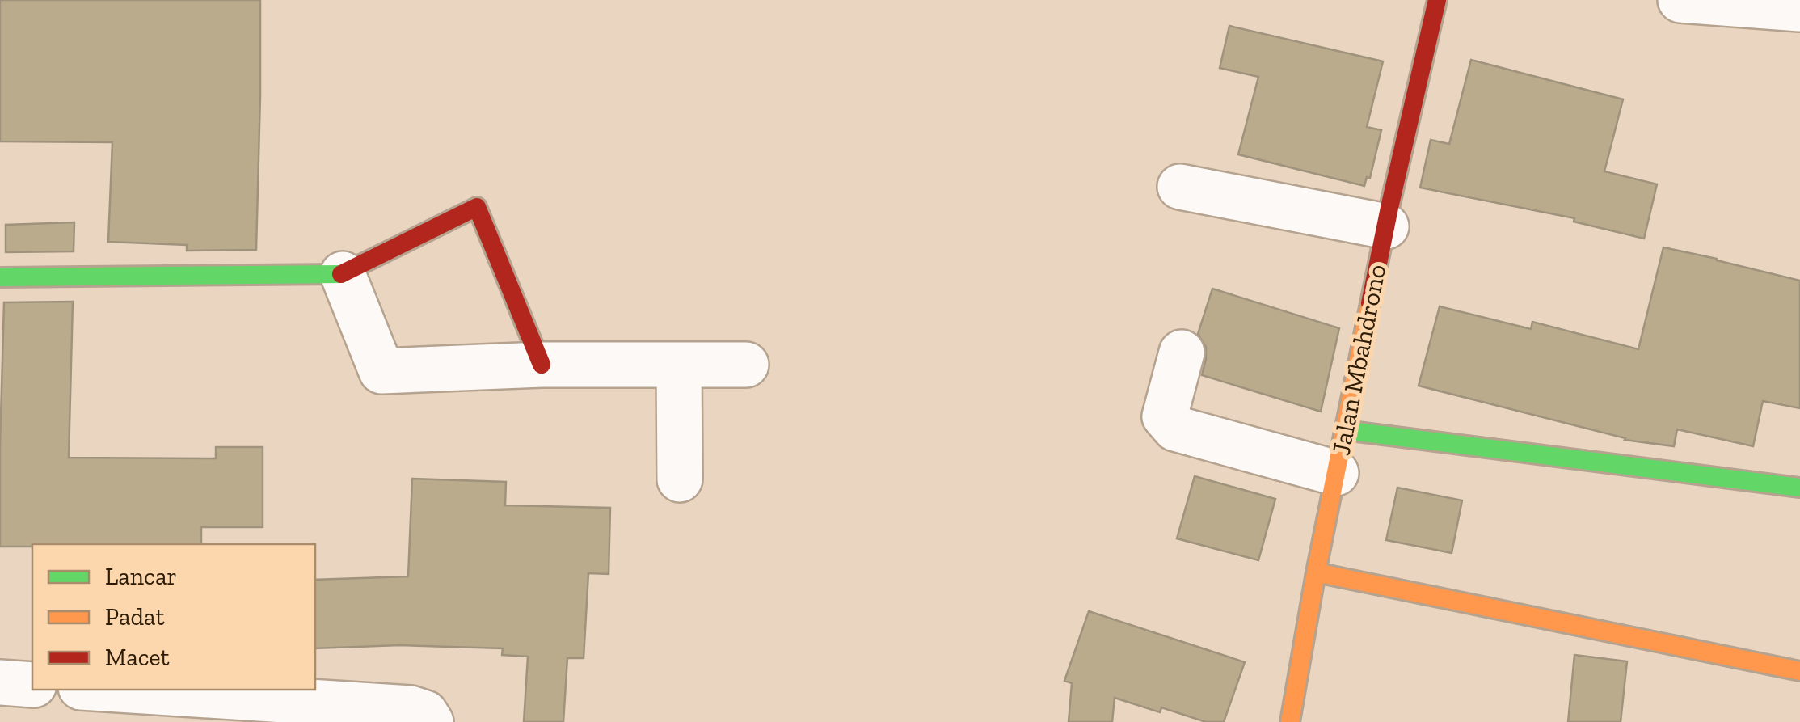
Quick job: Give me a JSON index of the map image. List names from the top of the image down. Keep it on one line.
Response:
{"streets":{"street":["Jalan Mbahdrono"]},"legend":["Lancar","Padat","Macet"]}
